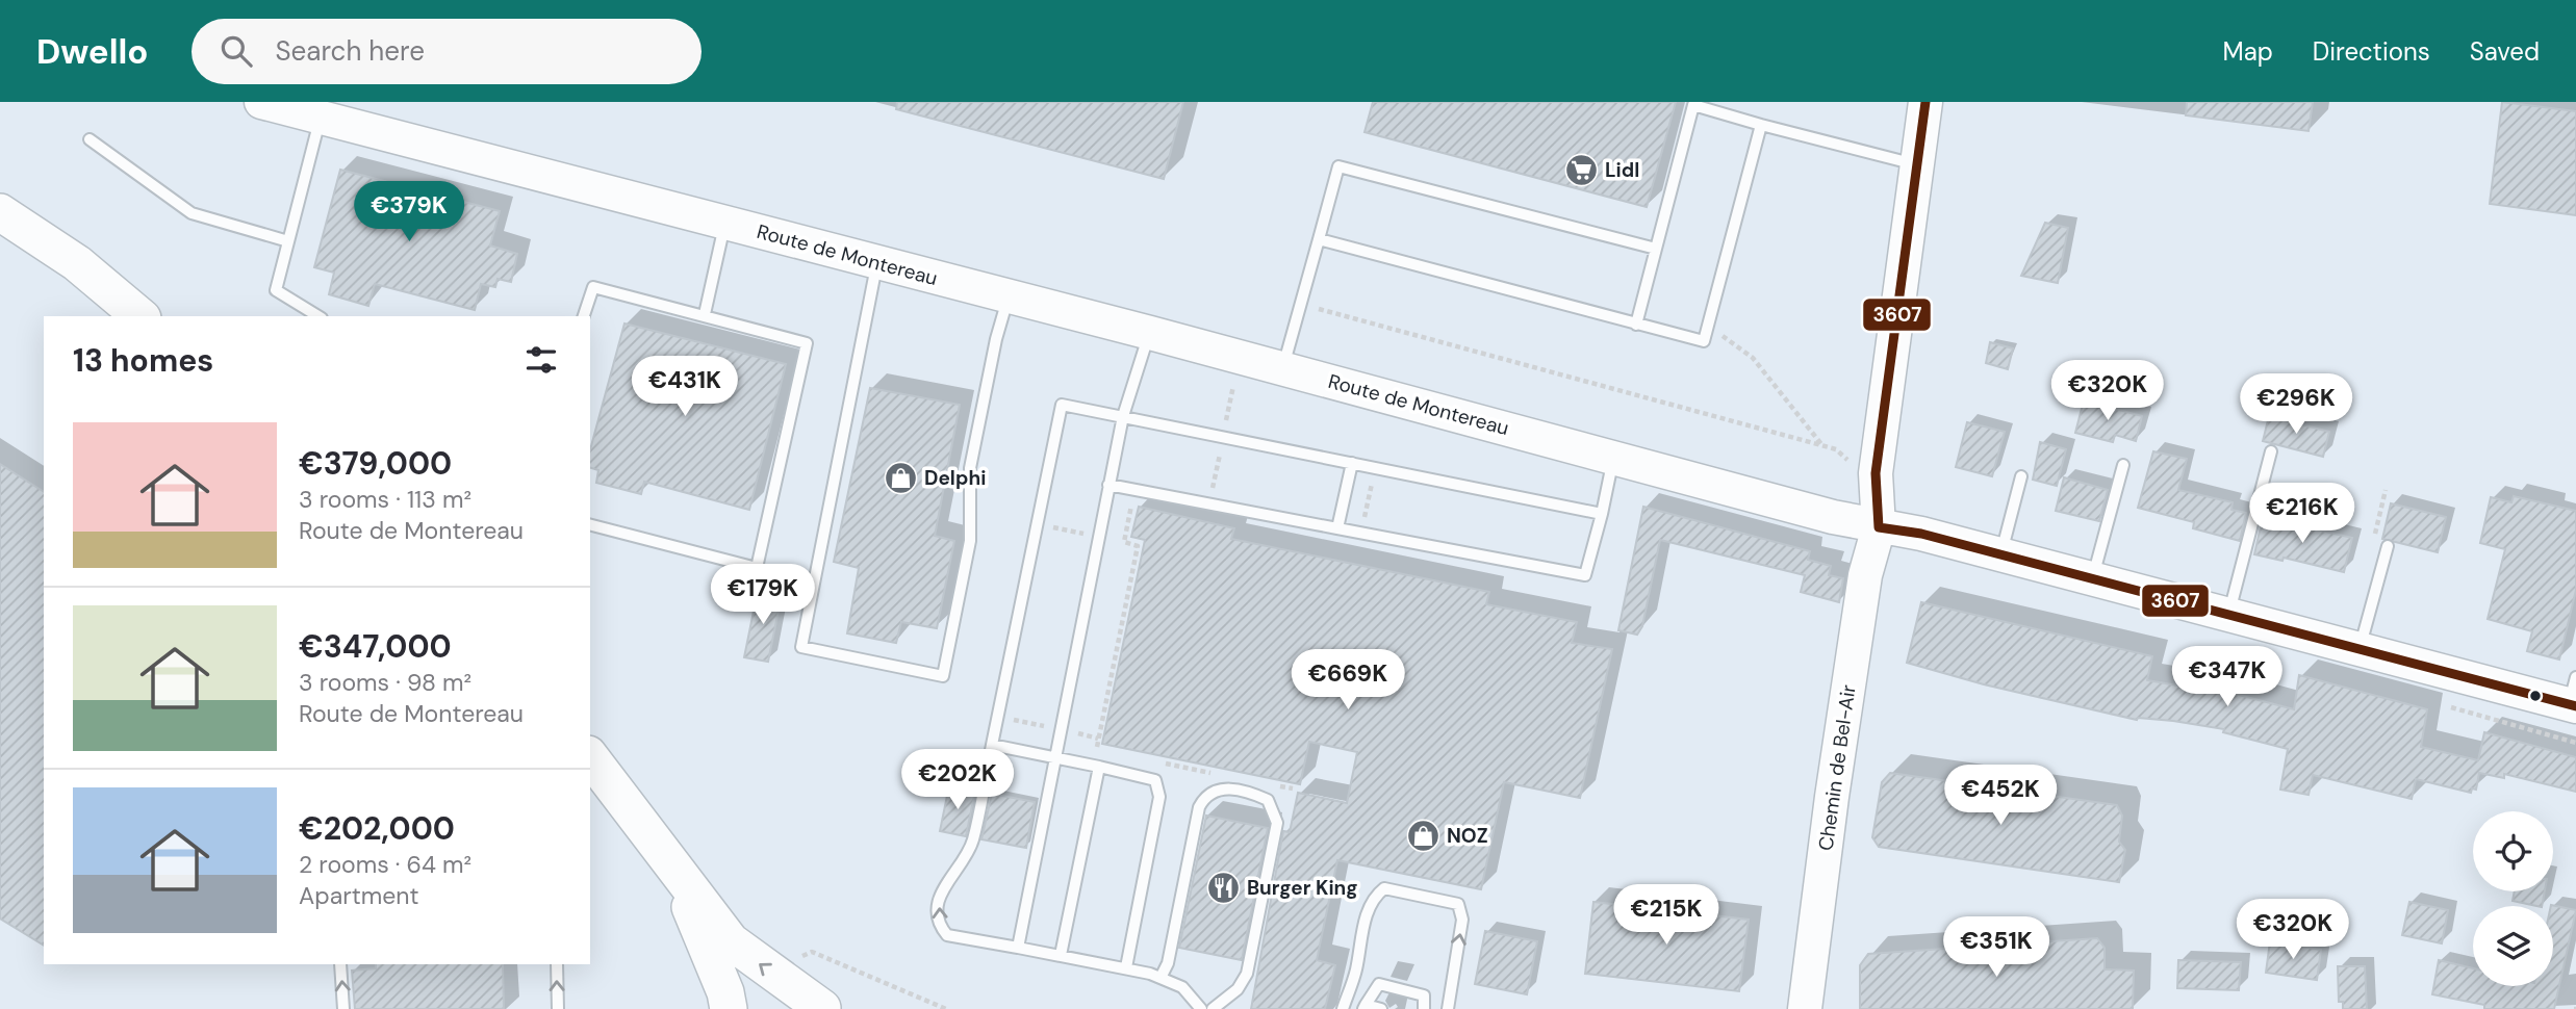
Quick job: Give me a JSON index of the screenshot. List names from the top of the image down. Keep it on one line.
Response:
{"streets":{"main road":["Route de Montereau","Chemin de Bel-Air"]},"crossings":[["Route de Montereau","Chemin de Bel-Air"]],"places":{"supermarket":["Lidl"],"shop":["Delphi","NOZ"],"restaurant":["Burger King"]},"lines":["transit line 3607"],"page":{"header":"Dwello","search":"Search here","nav":["Map","Directions","Saved"],"price":["€379K","€431K","€320K","€296K","€216K","€179K","€347K","€669K","€202K","€452K","€215K","€320K","€351K"],"heading":"13 homes","list":[{"name":"€379,000","note":"3 rooms · 113 m² · Route de Montereau"},{"name":"€347,000","note":"3 rooms · 98 m² · Route de Montereau"},{"name":"€202,000","note":"2 rooms · 64 m² · Apartment"}]}}
